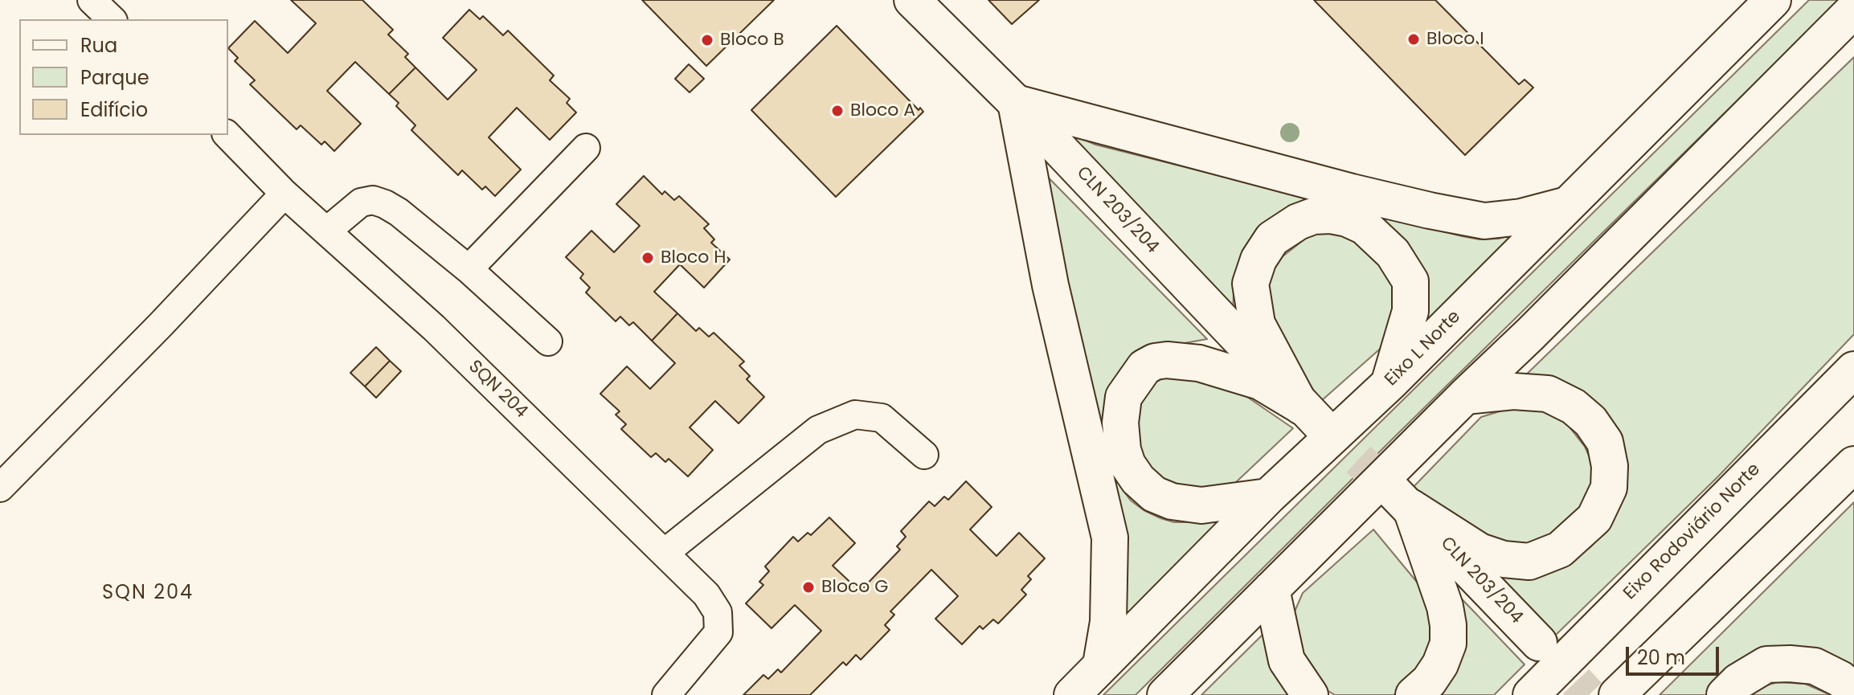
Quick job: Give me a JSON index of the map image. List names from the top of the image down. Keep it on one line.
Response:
{"streets":{"main road":["CLN 203/204","Eixo L Norte","Eixo Rodoviário Norte"],"street":["SQN 204"]},"districts":["SQN 204"],"places":["Bloco I","Bloco B","Bloco A","Bloco H","Bloco G"],"legend":["Rua","Parque","Edifício"],"scale_bar":"20 m"}
